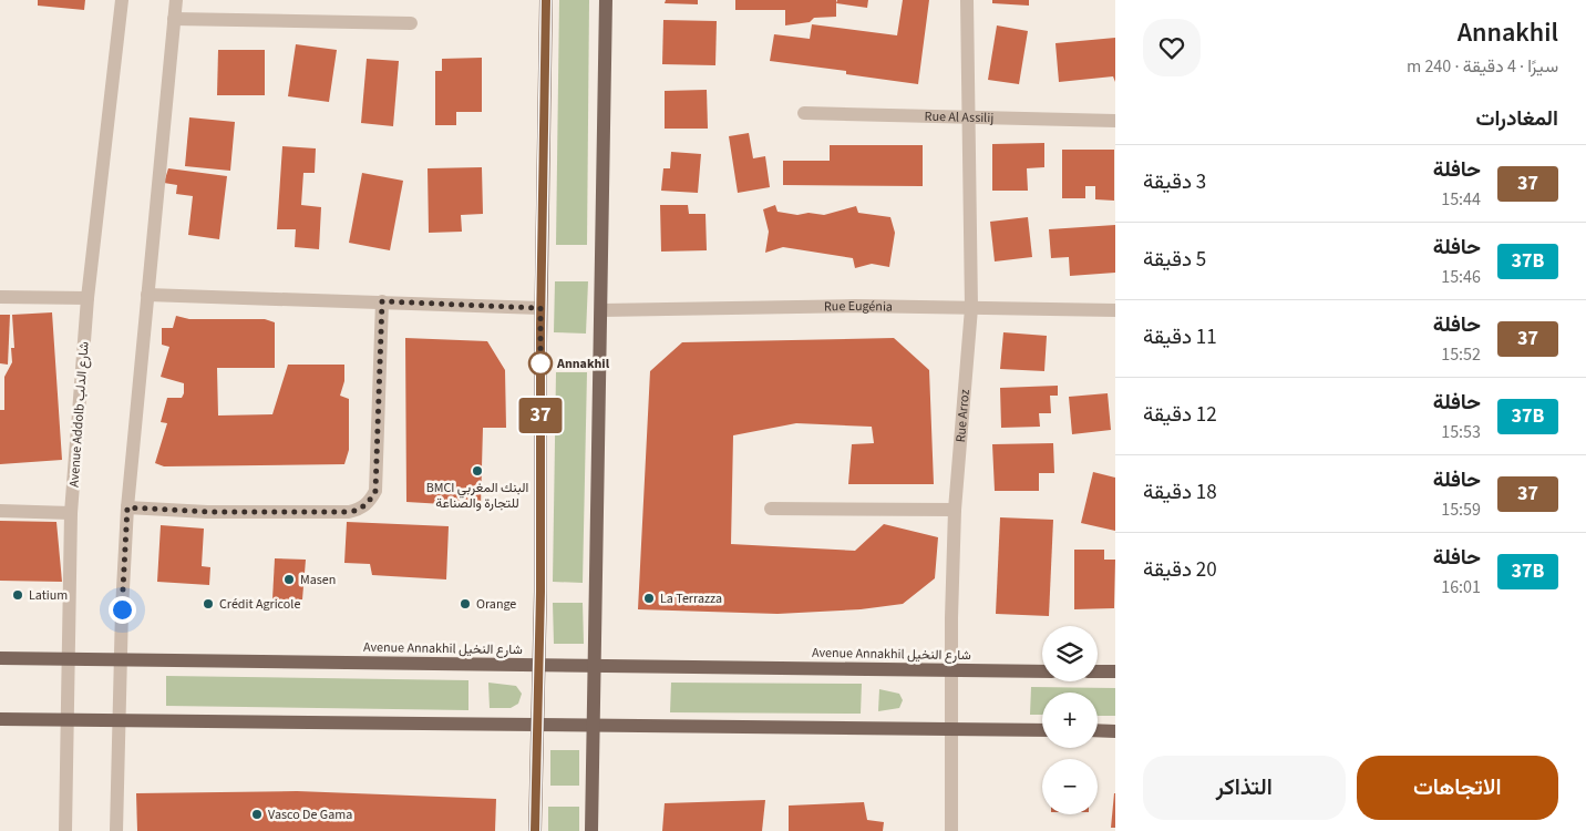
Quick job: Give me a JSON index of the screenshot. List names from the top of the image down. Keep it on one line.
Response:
{"streets":{"main road":["Avenue Annakhil شارع النخيل"],"street":["Rue Al Assilij","Rue Eugénia","Avenue Addolb شارع الدلب","Rue Arroz"]},"crossings":[["Rue Al Assilij","Rue Arroz"],["Rue Eugénia","Rue Arroz"],["Avenue Addolb شارع الدلب","Avenue Annakhil شارع النخيل"],["Rue Arroz","Avenue Annakhil شارع النخيل"]],"places":["Annakhil","BMCI البنك المغربي للتجارة والصناعة","Masen","Latium","La Terrazza","Crédit Agricole","Orange","Vasco De Gama"],"lines":["bus line 37"],"page":{"heading":[["Annakhil","سيرًا · 4 دقيقة · 240 m"],"المغادرات"],"on_map":"37","list":[{"mark":"37","name":"حافلة","note":"15:44","value":"3 دقيقة"},{"mark":"37B","name":"حافلة","note":"15:46","value":"5 دقيقة"},{"mark":"37","name":"حافلة","note":"15:52","value":"11 دقيقة"},{"mark":"37B","name":"حافلة","note":"15:53","value":"12 دقيقة"},{"mark":"37","name":"حافلة","note":"15:59","value":"18 دقيقة"},{"mark":"37B","name":"حافلة","note":"16:01","value":"20 دقيقة"}],"map_buttons":["+","−"],"buttons":["الاتجاهات","التذاكر"]}}
